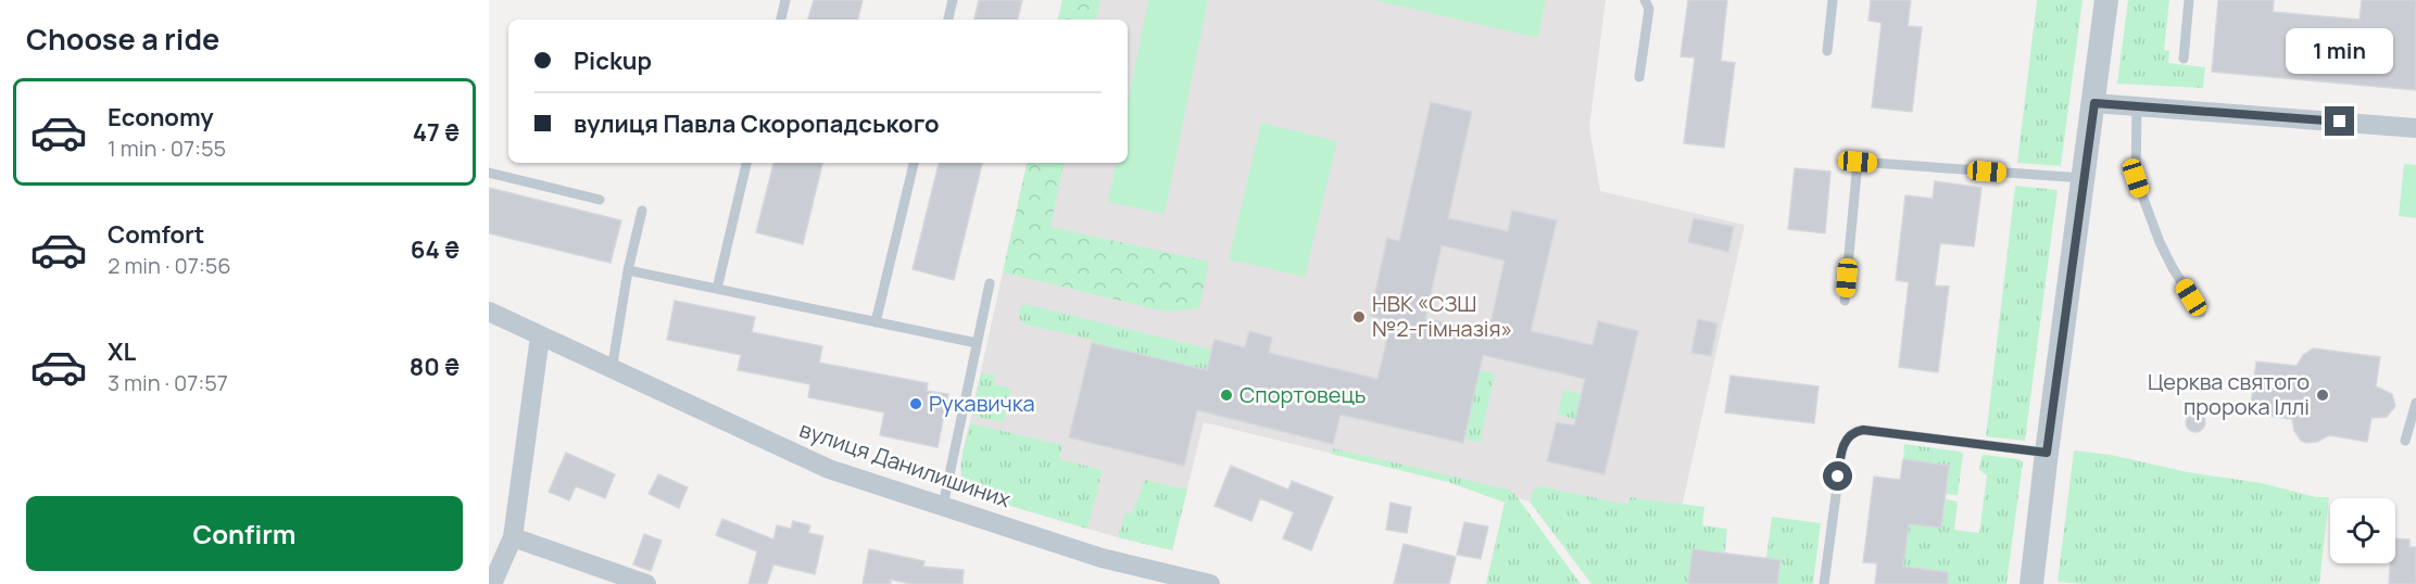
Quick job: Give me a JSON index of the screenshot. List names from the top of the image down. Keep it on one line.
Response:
{"streets":{"street":["вулиця Данилишиних"]},"places":["НВК «СЗШ №2-гімназія»","Спортовець","Церква святого пророка Іллі","Рукавичка"],"page":{"heading":"Choose a ride","banner":["Pickup","вулиця Павла Скоропадського"],"bubble":"1 min","list":[{"name":"Economy","note":"1 min · 07:55","value":"47 ₴"},{"name":"Comfort","note":"2 min · 07:56","value":"64 ₴"},{"name":"XL","note":"3 min · 07:57","value":"80 ₴"}],"buttons":"Confirm"}}
